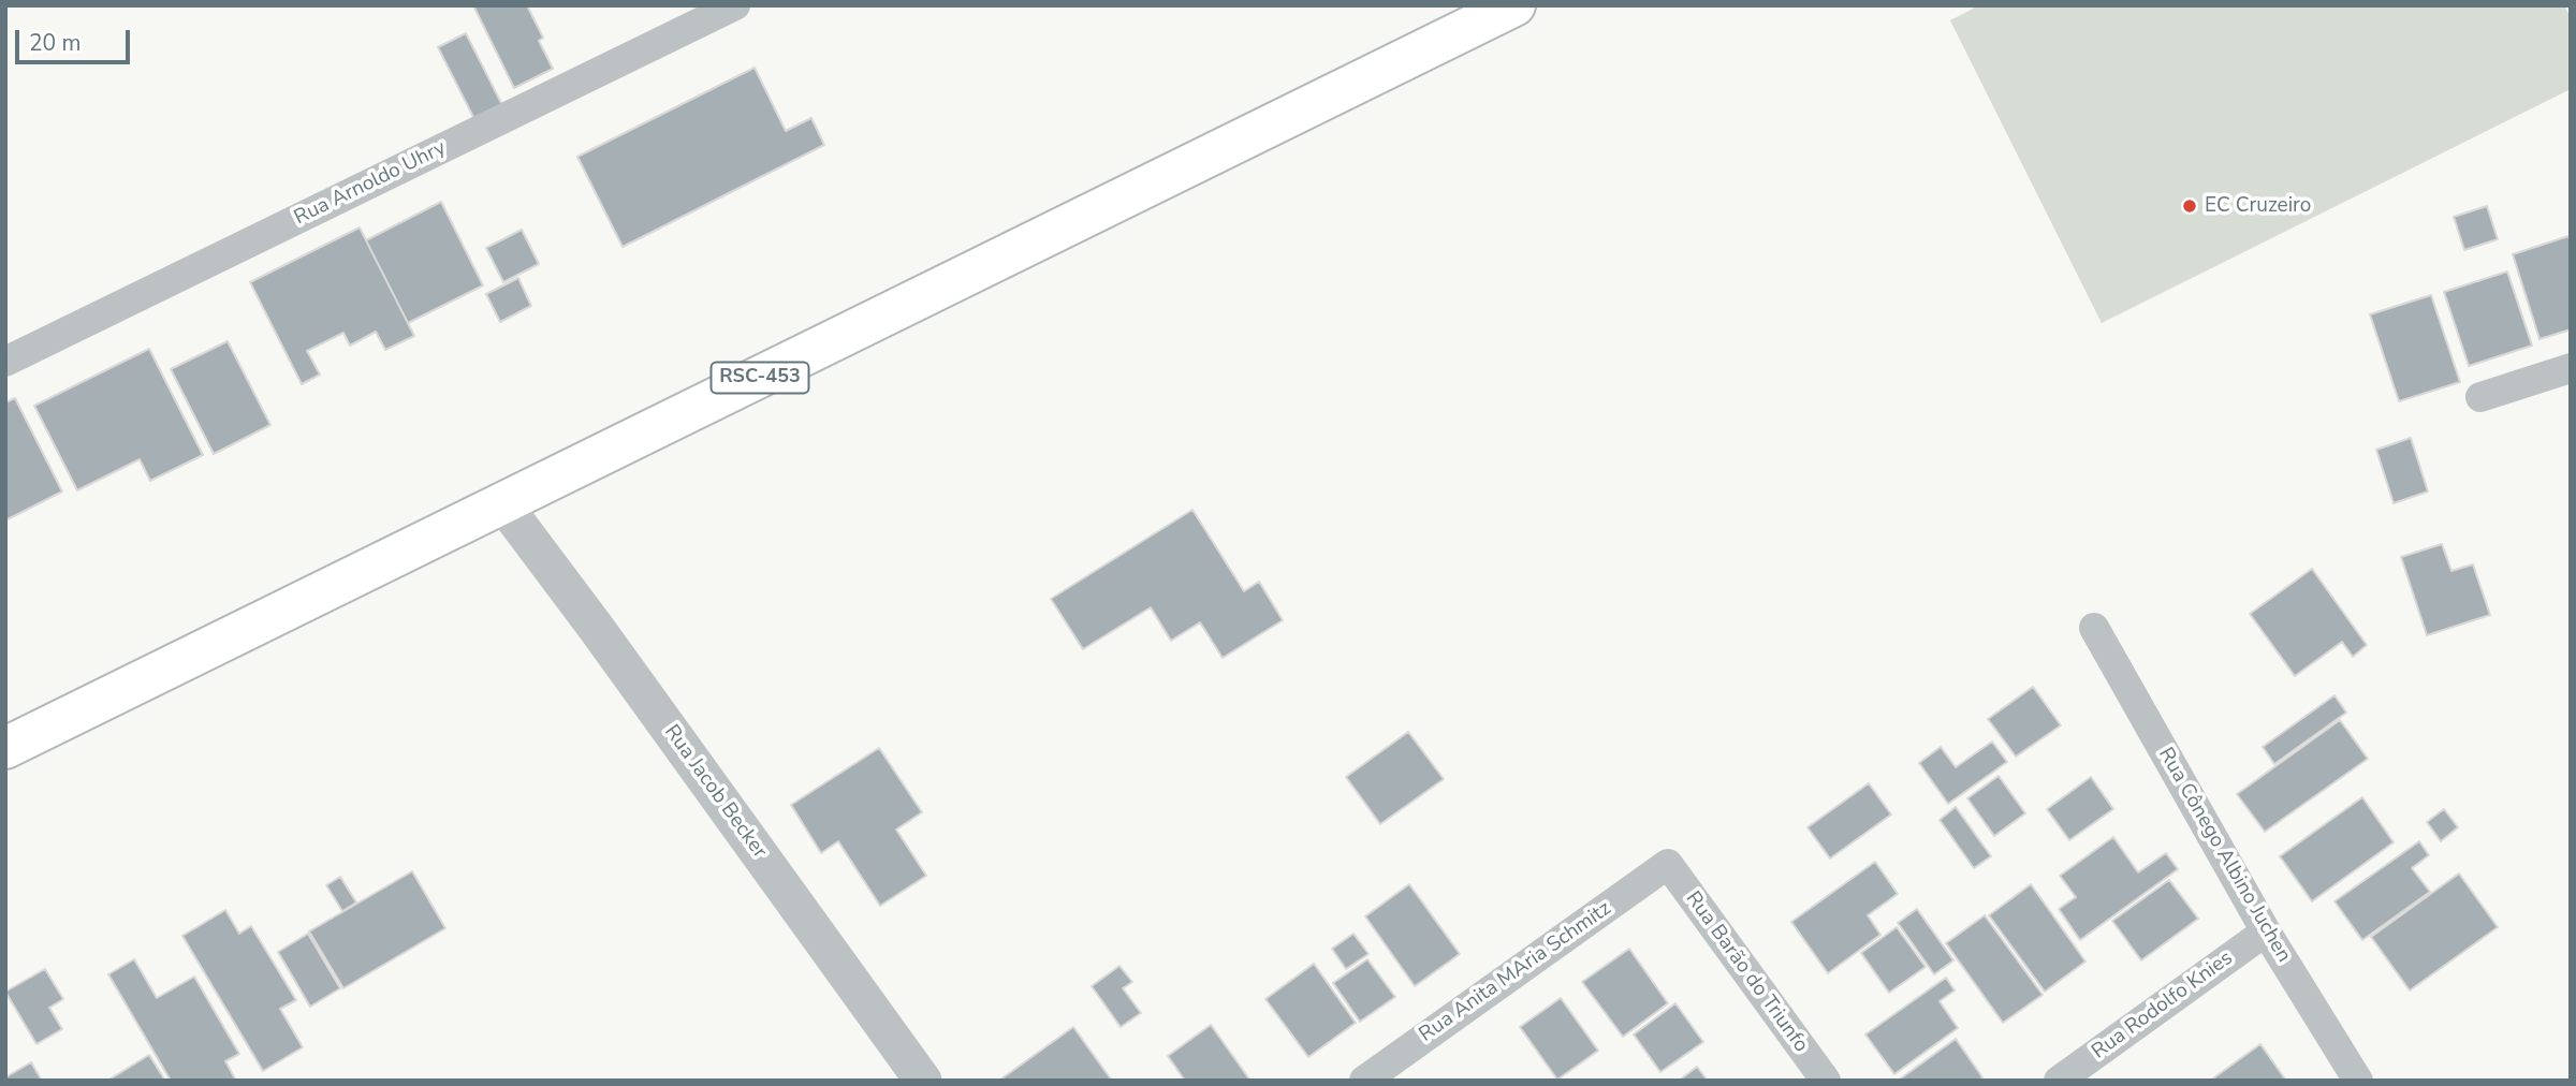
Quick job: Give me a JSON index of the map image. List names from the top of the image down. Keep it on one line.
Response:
{"streets":{"highway":["RSC-453"],"street":["Rua Arnoldo Uhry","Rua Jacob Becker","Rua Cônego Albino Juchen","Rua Anita MAria Schmitz","Rua Barão do Triunfo","Rua Rodolfo Knies"]},"crossings":[["RSC-453","Rua Jacob Becker"],["Rua Cônego Albino Juchen","Rua Rodolfo Knies"],["Rua Anita MAria Schmitz","Rua Barão do Triunfo"]],"places":["EC Cruzeiro"],"scale_bar":"20 m"}
